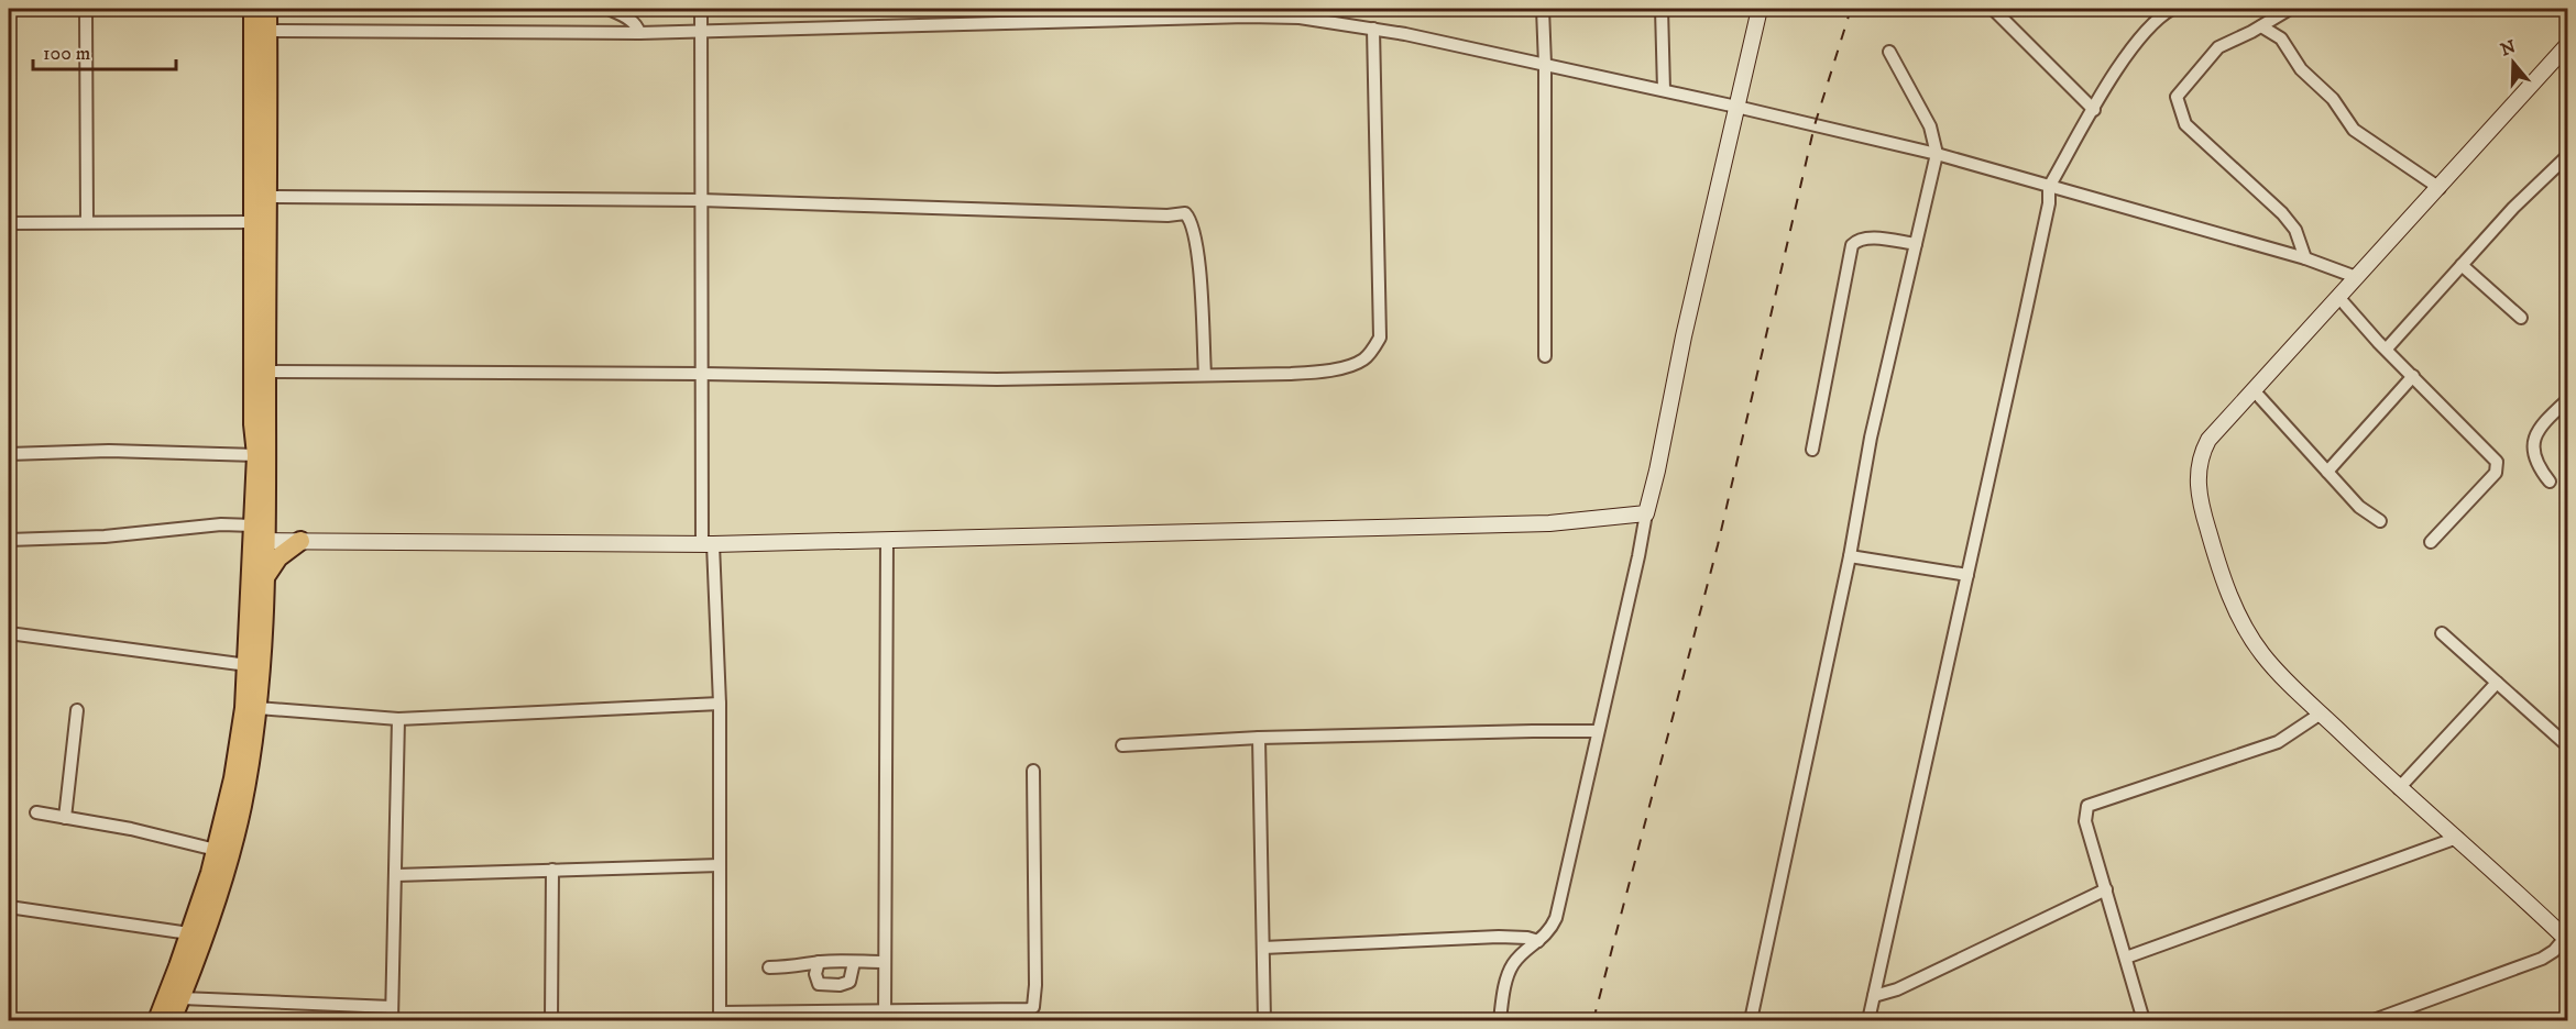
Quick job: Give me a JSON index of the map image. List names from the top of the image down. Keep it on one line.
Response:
{"scale_bar":"100 m","north":"top"}
